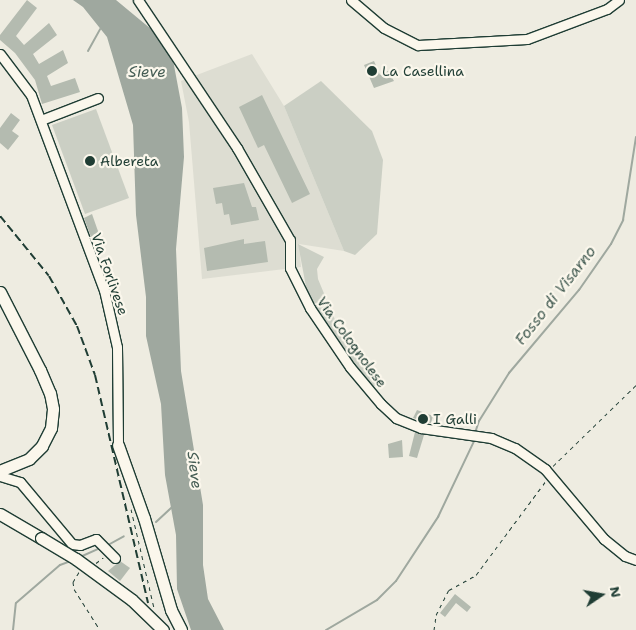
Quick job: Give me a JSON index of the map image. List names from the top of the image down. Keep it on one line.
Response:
{"streets":{"street":["Via Forlivese","Via Colognolese"]},"water":["Sieve","Fosso di Visarno"],"places":["La Casellina","Albereta","I Galli"],"north":"right"}
